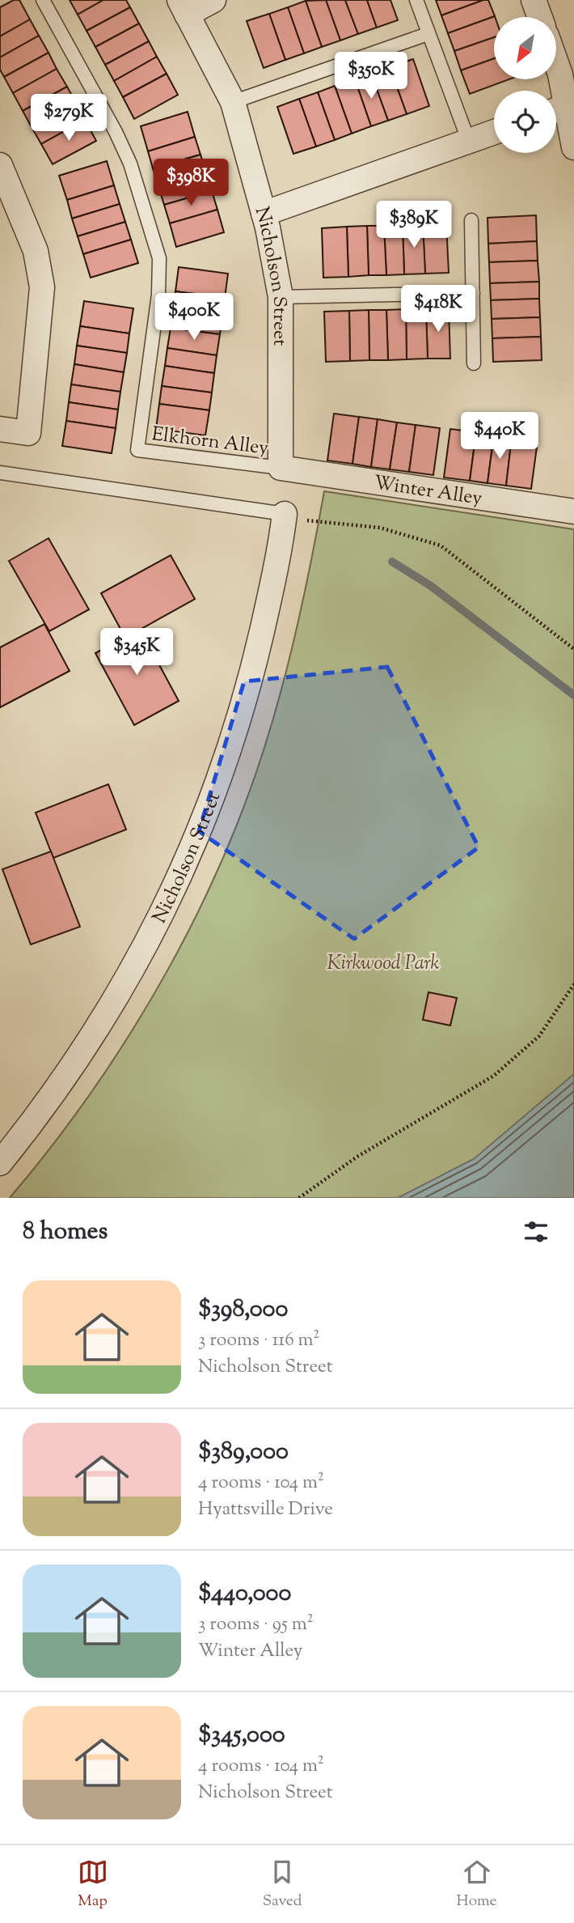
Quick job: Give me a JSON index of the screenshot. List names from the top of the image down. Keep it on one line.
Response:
{"streets":{"street":["Nicholson Street","Winter Alley"],"lane":["Elkhorn Alley"]},"crossings":[["Nicholson Street","Elkhorn Alley"],["Nicholson Street","Winter Alley"],["Elkhorn Alley","Winter Alley"]],"parks":["Kirkwood Park"],"north":"bottom left","page":{"price":["$350K","$279K","$398K","$389K","$418K","$400K","$440K","$345K"],"heading":"8 homes","list":[{"name":"$398,000","note":"3 rooms · 116 m² · Nicholson Street"},{"name":"$389,000","note":"4 rooms · 104 m² · Hyattsville Drive"},{"name":"$440,000","note":"3 rooms · 95 m² · Winter Alley"},{"name":"$345,000","note":"4 rooms · 104 m² · Nicholson Street"}],"tabs":["Map","Saved","Home"]}}
